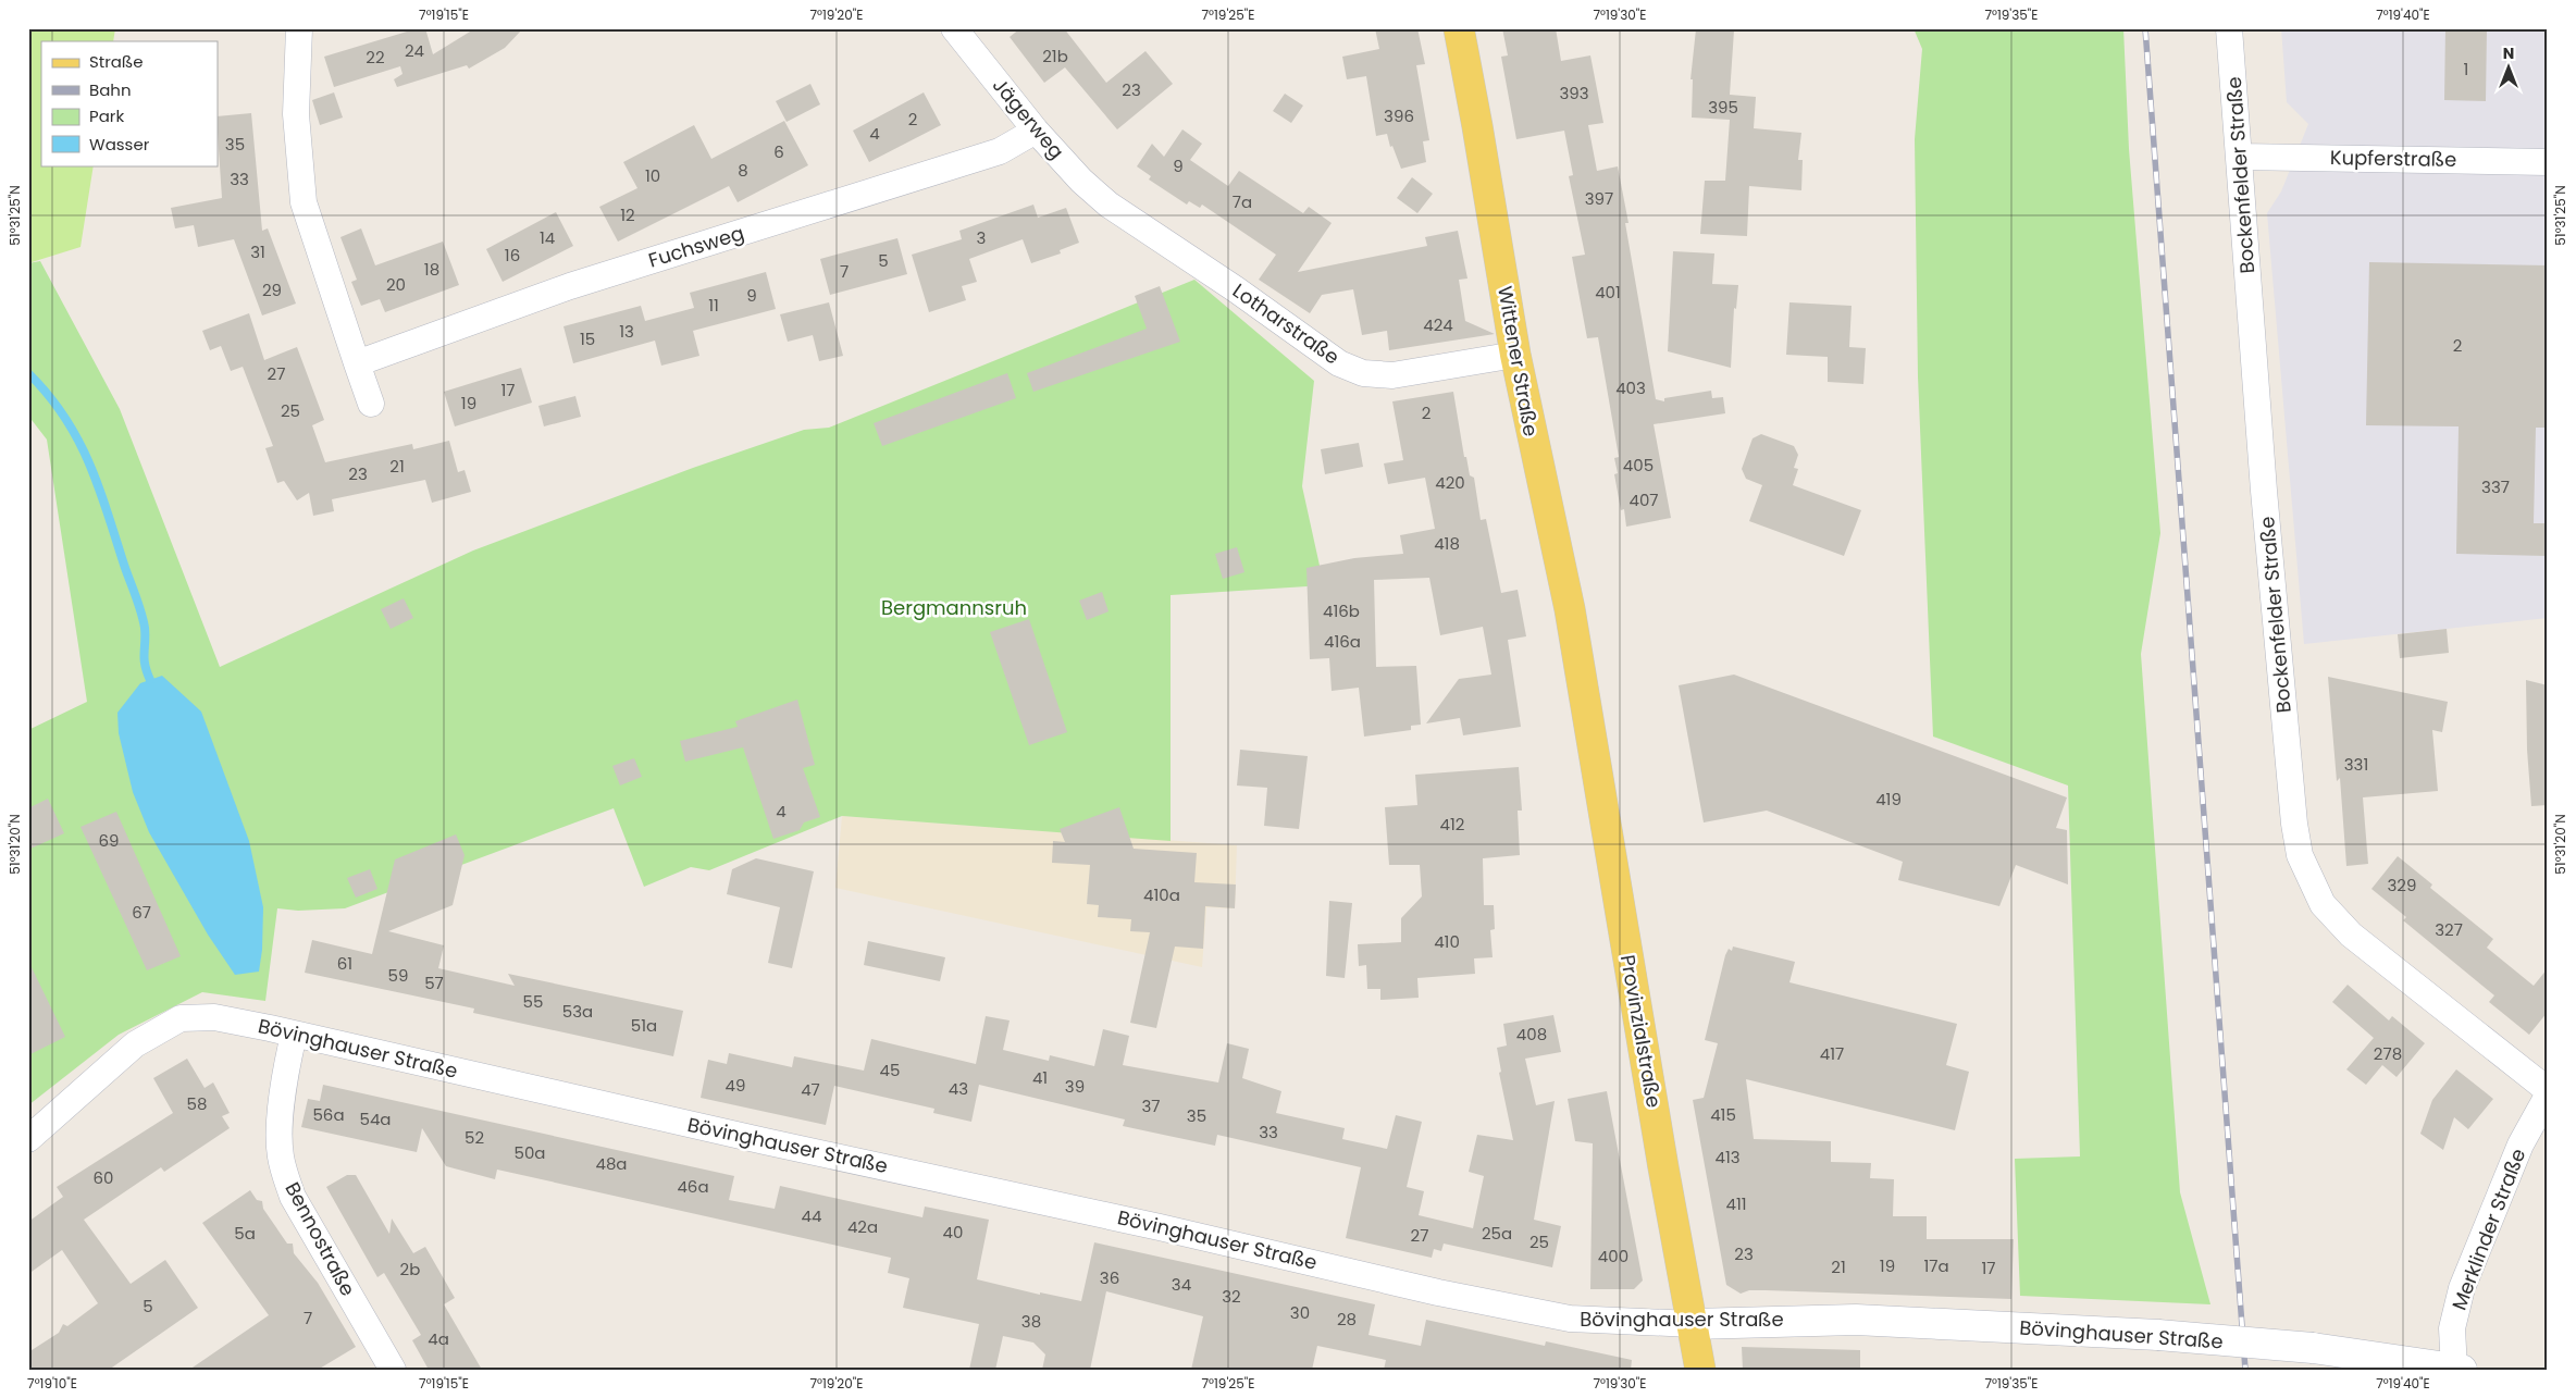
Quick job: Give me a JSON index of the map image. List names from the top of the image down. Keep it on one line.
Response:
{"streets":{"main road":["Wittener Straße","Provinzialstraße","Bövinghauser Straße"],"street":["Jägerweg","Kupferstraße","Bockenfelder Straße","Fuchsweg","Lotharstraße","Merklinder Straße","Bennostraße"]},"crossings":[["Jägerweg","Fuchsweg"],["Jägerweg","Lotharstraße"],["Kupferstraße","Bockenfelder Straße"],["Lotharstraße","Wittener Straße"],["Wittener Straße","Provinzialstraße"],["Provinzialstraße","Bövinghauser Straße"],["Bövinghauser Straße","Merklinder Straße"],["Bövinghauser Straße","Bennostraße"]],"parks":["Bergmannsruh"],"house_numbers":["24","21b","22","1","23","393","395","396","2","4","35","6","9","8","10","33","397","7a","12","14","3","31","16","5","18","7","20","29","401","9","11","424","13","15","2","27","403","17","19","25","2","405","21","23","420","337","407","418","416b","416a","331","419","4","412","69","329","410a","67","327","410","61","59","57","55","53a","51a","408","417","278","45","41","49","39","43","47","58","37","56a","415","35","54a","33","52","50a","413","48a","60","46a","411","44","42a","40","5a","25a","27","25","23","400","19","17a","21","17","2b","36","34","32","5","30","7","28","38","4a"],"legend":["Straße","Bahn","Park","Wasser"],"north":"top","coordinates":["7°19'15\"E","7°19'20\"E","7°19'25\"E","7°19'30\"E","7°19'35\"E","7°19'40\"E","51°31'25\"N","51°31'20\"N","7°19'10\"E"]}
